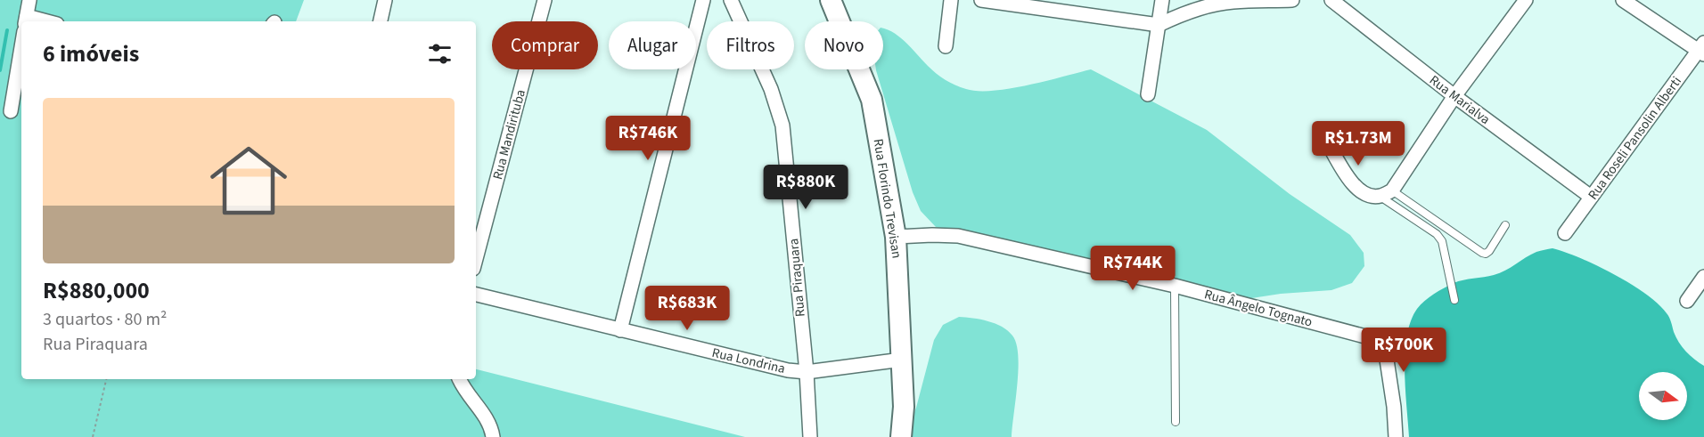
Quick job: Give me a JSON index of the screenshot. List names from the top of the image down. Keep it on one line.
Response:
{"streets":{"street":["Rua Marialva","Rua Mandirituba","Rua Roseli Pansolin Alberti","Rua Florindo Trevisan","Rua Piraquara","Rua Ângelo Tognato","Rua Londrina"]},"crossings":[["Rua Marialva","Rua Roseli Pansolin Alberti"],["Rua Florindo Trevisan","Rua Ângelo Tognato"],["Rua Florindo Trevisan","Rua Londrina"],["Rua Piraquara","Rua Londrina"]],"north":"right","page":{"chip":["Comprar","Alugar","Filtros","Novo"],"heading":"6 imóveis","list":[{"name":"R$880,000","note":"3 quartos · 80 m² · Rua Piraquara"}],"price":["R$746K","R$1.73M","R$880K","R$744K","R$683K","R$700K"]}}
